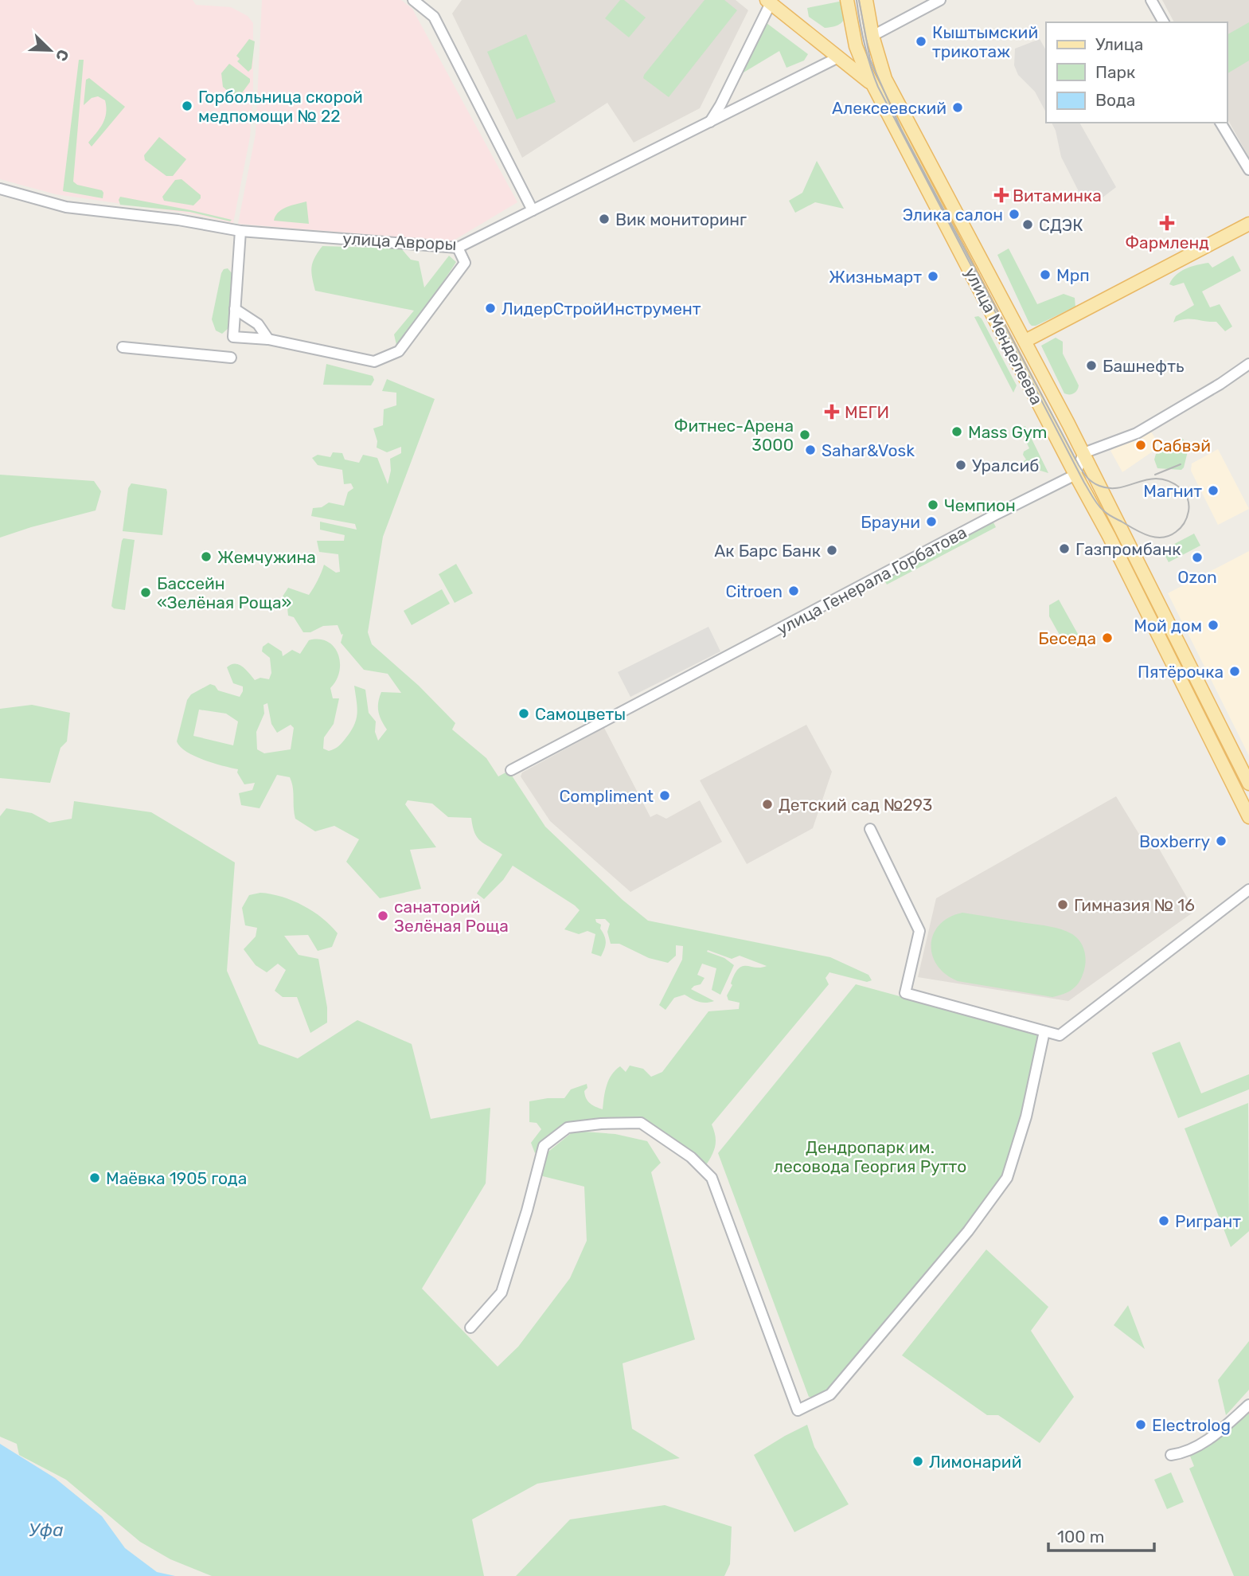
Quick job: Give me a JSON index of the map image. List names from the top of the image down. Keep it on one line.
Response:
{"streets":{"main road":["улица Авроры","улица Менделеева"],"street":["улица Генерала Горбатова"]},"crossings":[["улица Авроры","улица Менделеева"],["улица Менделеева","улица Генерала Горбатова"]],"water":["Уфа"],"parks":["Дендропарк им. лесовода Георгия Рутто"],"places":{"other":["Кыштымский трикотаж","Горбольница скорой медпомощи № 22","Алексеевский","Элика салон","Вик мониторинг","СДЭК","Мрп","Жизньмарт","ЛидерСтройИнструмент","Башнефть","Mass Gym","Фитнес-Арена 3000","Сабвэй","Sahar&Vosk","Уралсиб","Магнит","Чемпион","Брауни","Газпромбанк","Ак Барс Банк","Жемчужина","Ozon","Citroen","Бассейн «Зелёная Роща»","Мой дом","Беседа","Пятёрочка","Самоцветы","Compliment","Детский сад №293","Boxberry","Гимназия № 16","санаторий Зелёная Роща","Маёвка 1905 года","Ригрант","Electrolog","Лимонарий"],"health":["Витаминка","Фармленд","МЕГИ"]},"legend":["Улица","Парк","Вода"],"scale_bar":"100 m","north":"bottom right"}
